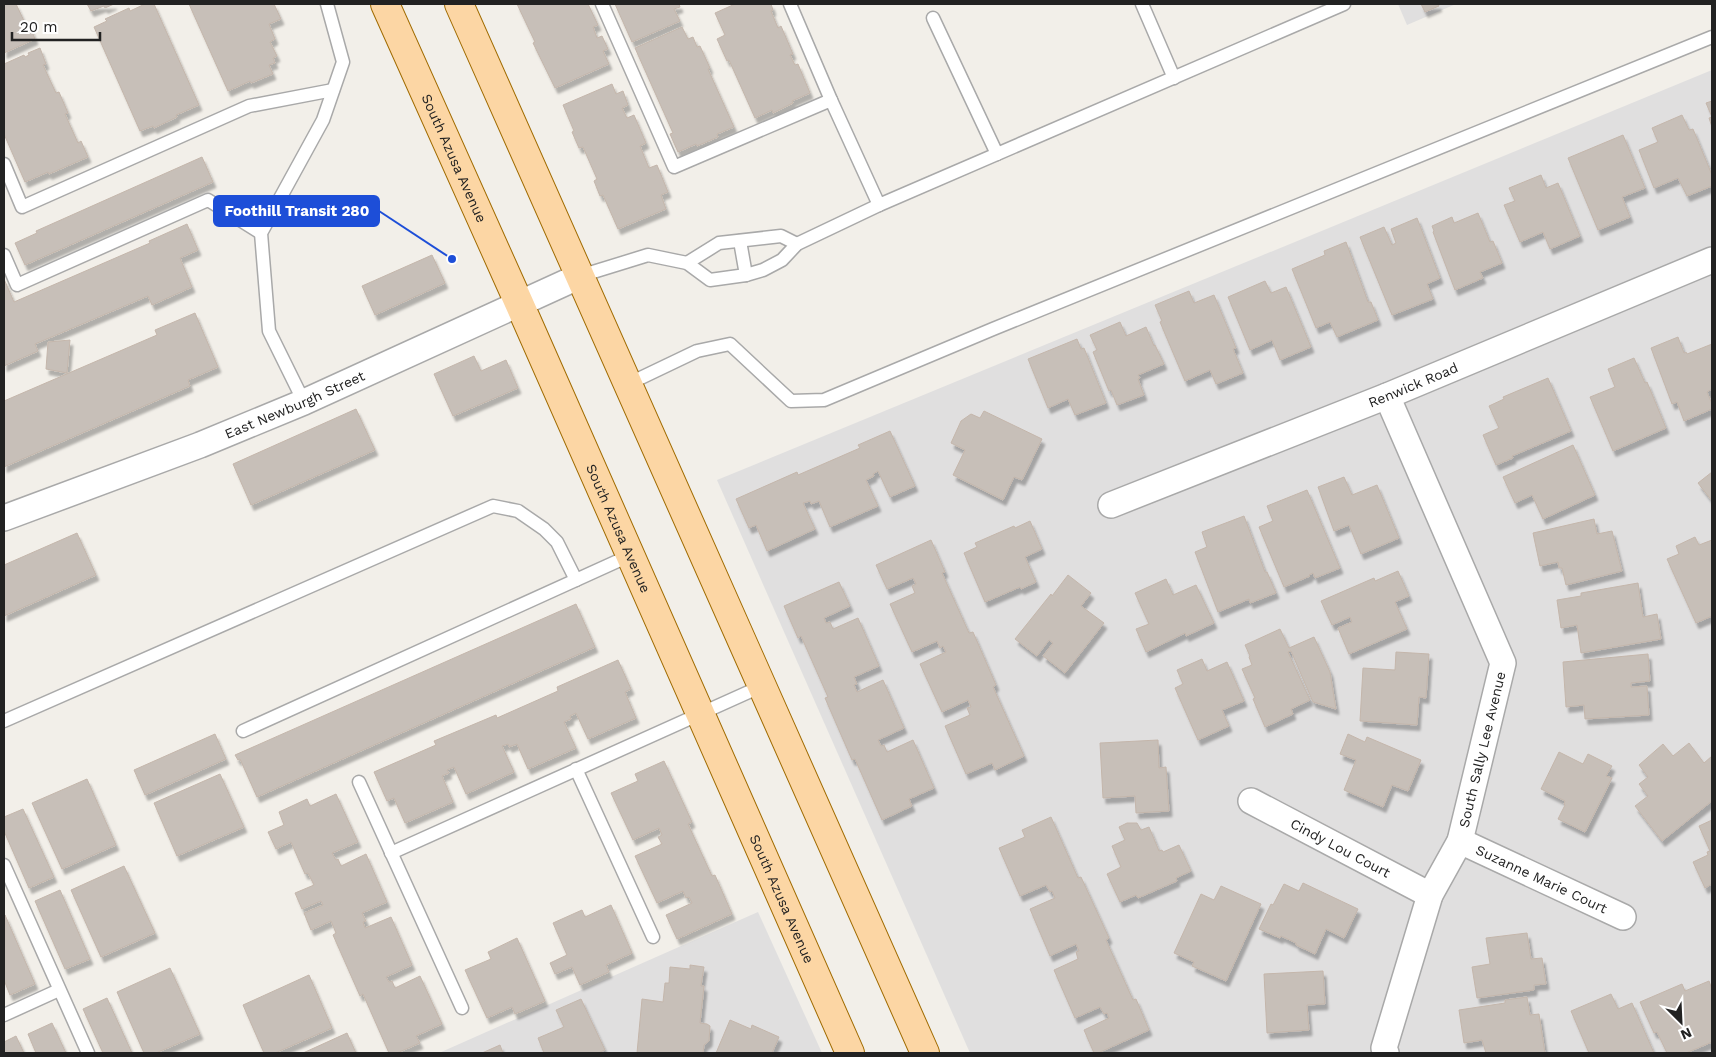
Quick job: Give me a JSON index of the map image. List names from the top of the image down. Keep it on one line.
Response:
{"streets":{"main road":["South Azusa Avenue"],"street":["Renwick Road","East Newburgh Street","South Sally Lee Avenue","Cindy Lou Court","Suzanne Marie Court"]},"crossings":[["South Azusa Avenue","East Newburgh Street"],["Renwick Road","South Sally Lee Avenue"],["South Sally Lee Avenue","Cindy Lou Court"],["South Sally Lee Avenue","Suzanne Marie Court"]],"places":["Foothill Transit 280"],"scale_bar":"20 m","north":"bottom right"}
